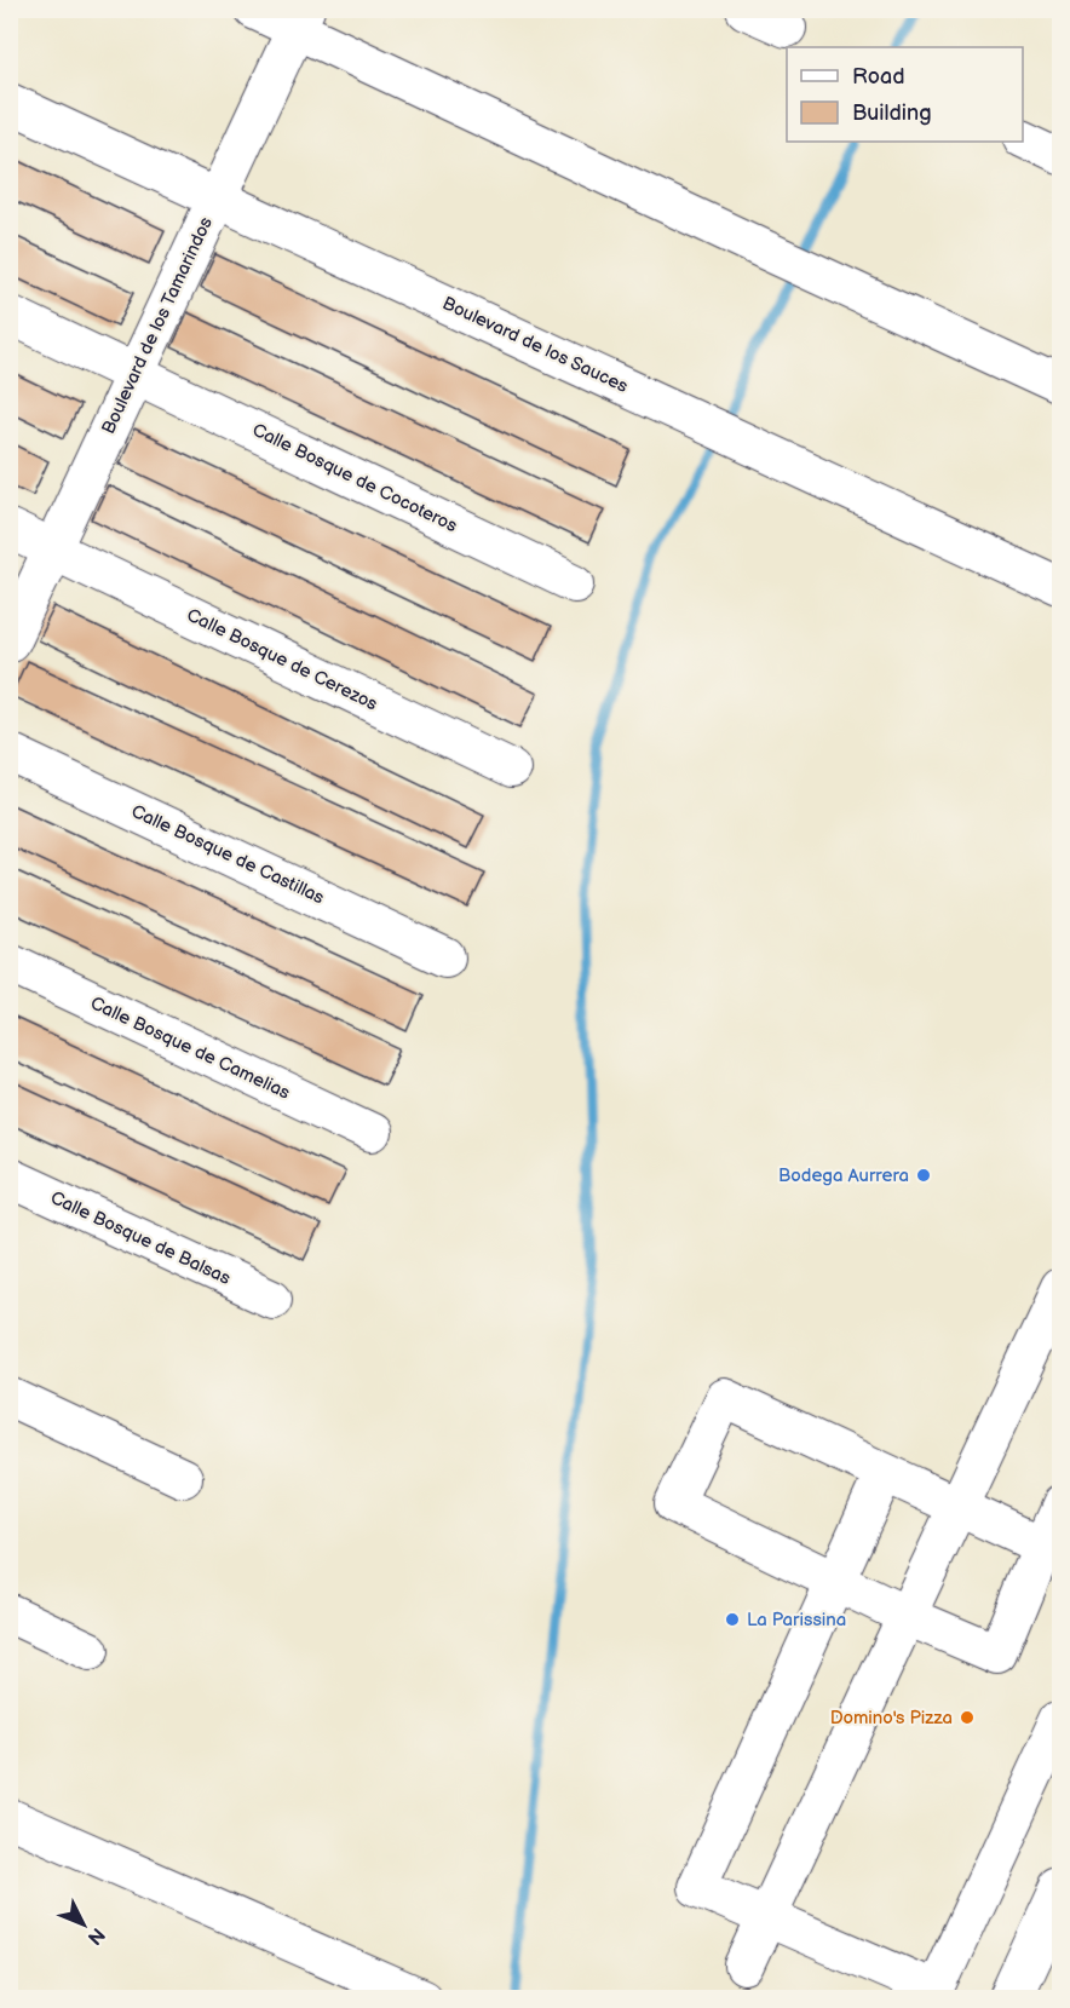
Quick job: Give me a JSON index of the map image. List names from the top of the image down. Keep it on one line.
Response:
{"streets":{"street":["Boulevard de los Tamarindos","Boulevard de los Sauces","Calle Bosque de Cocoteros","Calle Bosque de Cerezos","Calle Bosque de Castillas","Calle Bosque de Camelias","Calle Bosque de Balsas"]},"crossings":[["Boulevard de los Tamarindos","Boulevard de los Sauces"],["Boulevard de los Tamarindos","Calle Bosque de Cocoteros"],["Boulevard de los Tamarindos","Calle Bosque de Cerezos"]],"places":["Bodega Aurrera","La Parissina","Domino's Pizza"],"legend":["Road","Building"],"north":"bottom right"}
